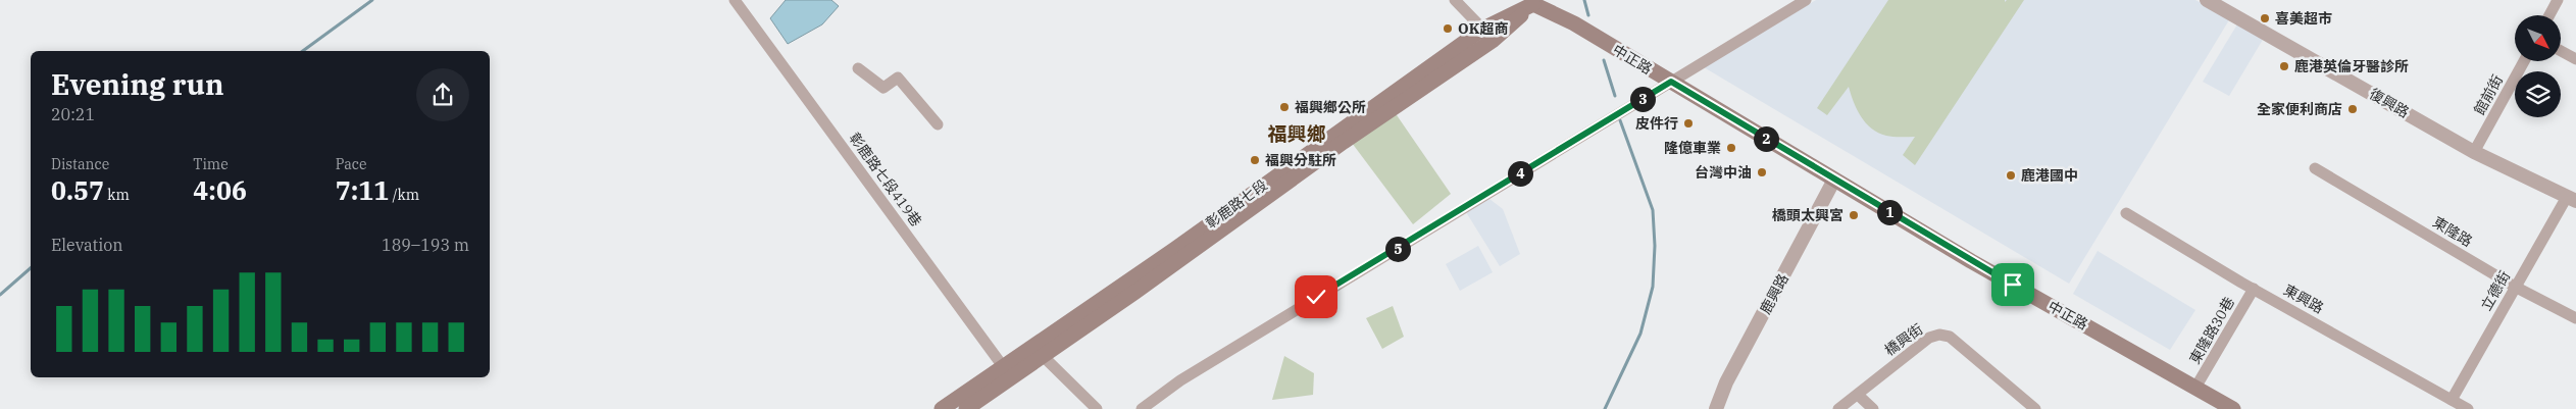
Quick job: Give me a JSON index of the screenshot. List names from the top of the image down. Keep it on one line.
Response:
{"streets":{"main road":["中正路","彰鹿路七段"],"street":["館前街","復興路","彰鹿路七段419巷","東隆路","立德街","鹿興路","東興路","東隆路30巷","橋興街"]},"crossings":[["中正路","彰鹿路七段"],["中正路","鹿興路"],["中正路","東隆路30巷"],["館前街","復興路"],["復興路","立德街"],["彰鹿路七段419巷","彰鹿路七段"],["東隆路","立德街"],["立德街","東興路"],["東興路","東隆路30巷"]],"districts":["福興鄉"],"places":["喜美超市","OK超商","鹿港英倫牙醫診所","福興鄉公所","全家便利商店","皮件行","隆億車業","福興分駐所","台灣中油","鹿港國中","橋頭太興宮"],"north":"bottom right","page":{"heading":["Evening run","20:21"],"pins":["3","2","4","1","5"],"stats":[["Distance","0.57 km"],["Time","4:06"],["Pace","7:11 /km"]],"chart":["Elevation","189–193 m"]}}
